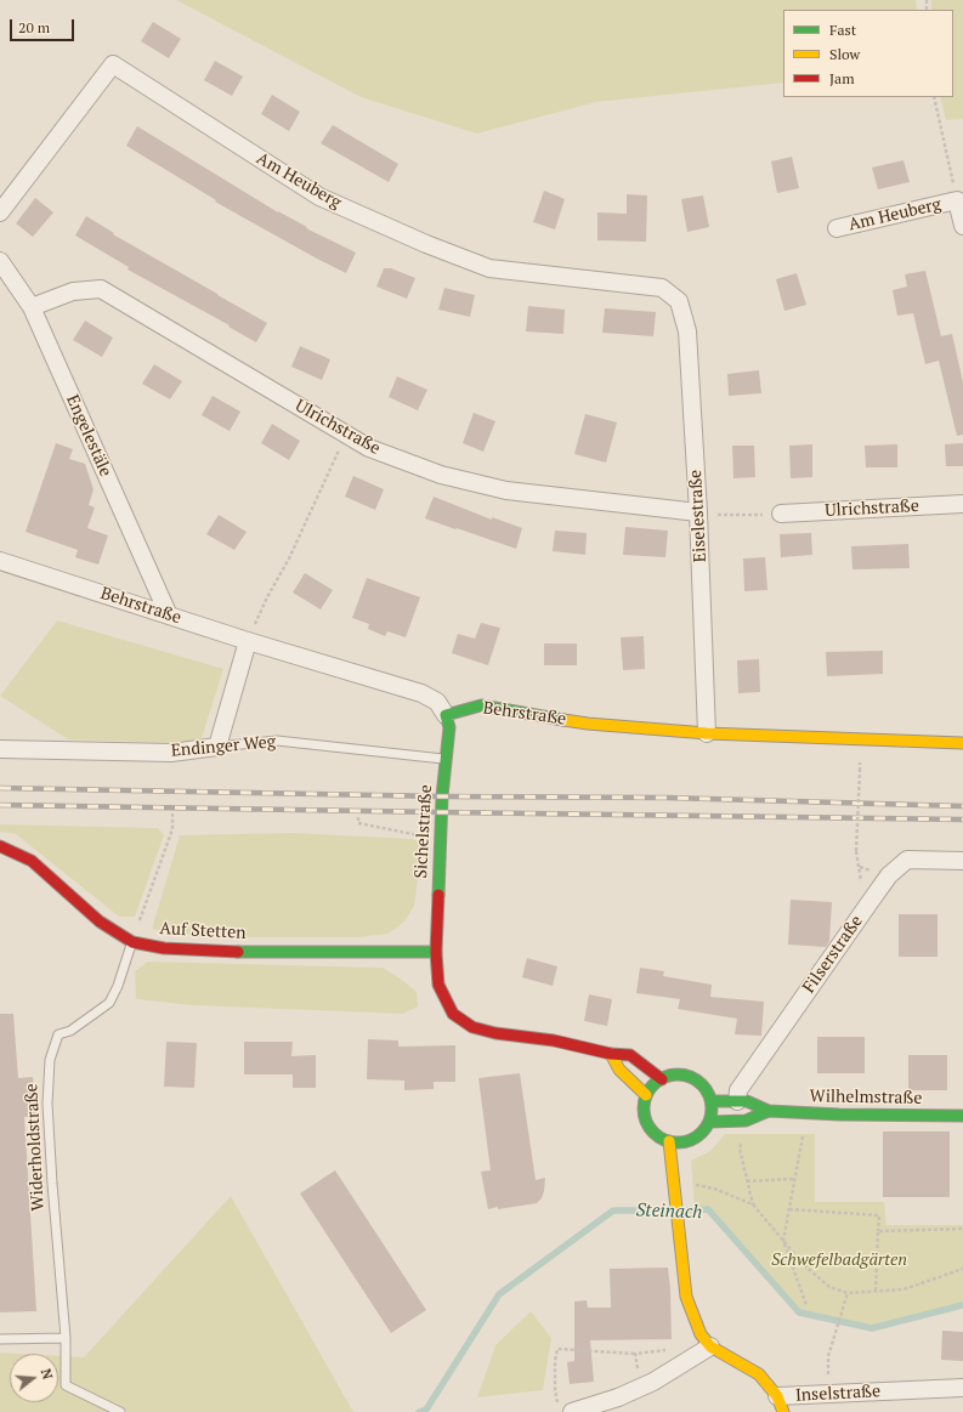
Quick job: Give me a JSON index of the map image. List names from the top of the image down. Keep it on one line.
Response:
{"streets":{"street":["Am Heuberg","Ulrichstraße","Engelestäle","Eiselestraße","Behrstraße","Endinger Weg","Sichelstraße","Auf Stetten","Filserstraße","Wilhelmstraße","Inselstraße"],"lane":["Widerholdstraße"]},"crossings":[["Am Heuberg","Eiselestraße"],["Ulrichstraße","Engelestäle"],["Ulrichstraße","Eiselestraße"],["Engelestäle","Behrstraße"],["Eiselestraße","Behrstraße"],["Behrstraße","Sichelstraße"],["Endinger Weg","Sichelstraße"],["Sichelstraße","Auf Stetten"],["Auf Stetten","Widerholdstraße"],["Filserstraße","Wilhelmstraße"]],"water":["Steinach"],"parks":["Schwefelbadgärten"],"legend":["Fast","Slow","Jam"],"scale_bar":"20 m","north":"right"}
